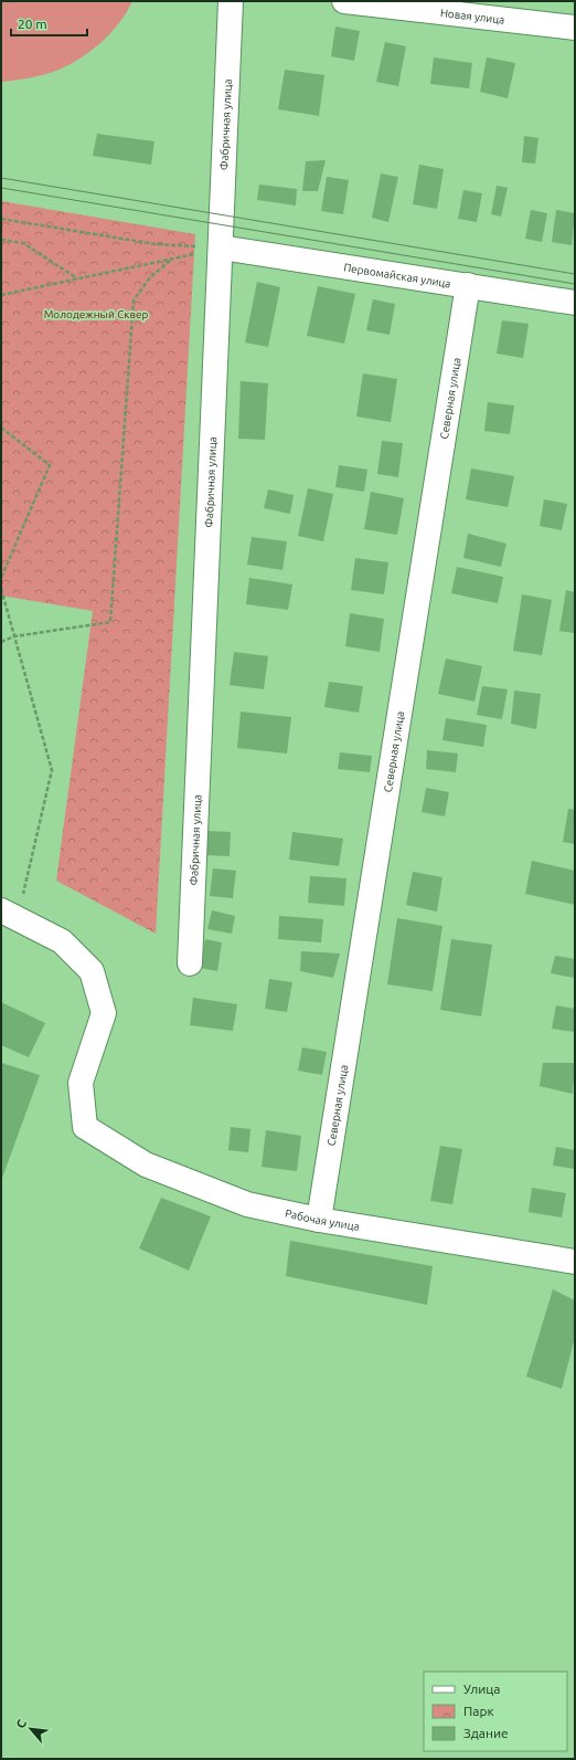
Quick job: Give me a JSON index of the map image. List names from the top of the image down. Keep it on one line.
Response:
{"streets":{"street":["Новая улица","Фабричная улица","Первомайская улица","Северная улица","Рабочая улица"]},"crossings":[["Фабричная улица","Первомайская улица"],["Первомайская улица","Северная улица"],["Северная улица","Рабочая улица"]],"parks":["Молодежный Сквер"],"legend":["Улица","Парк","Здание"],"scale_bar":"20 m","north":"top left"}
